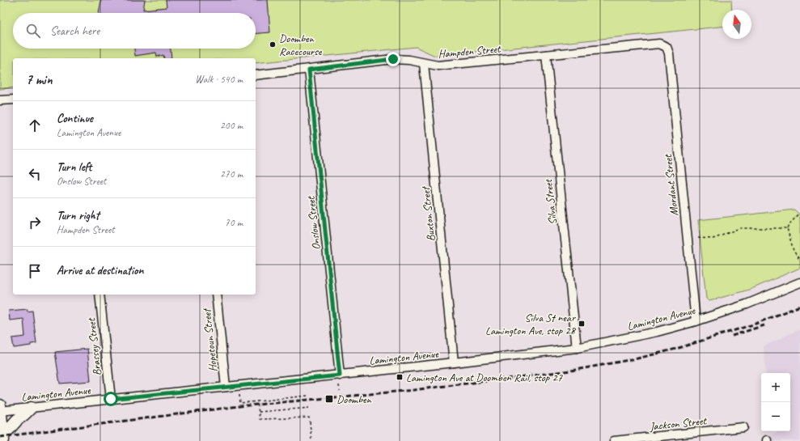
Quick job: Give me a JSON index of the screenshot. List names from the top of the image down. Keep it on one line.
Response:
{"streets":{"street":["Hampden Street","Mordant Street","Silva Street","Buxton Street","Onslow Street","Lamington Avenue","Hopetoun Street","Brassey Street","Jackson Street"]},"crossings":[["Hampden Street","Mordant Street"],["Hampden Street","Silva Street"],["Hampden Street","Buxton Street"],["Hampden Street","Onslow Street"],["Mordant Street","Lamington Avenue"],["Silva Street","Lamington Avenue"],["Buxton Street","Lamington Avenue"],["Onslow Street","Lamington Avenue"],["Lamington Avenue","Hopetoun Street"],["Lamington Avenue","Brassey Street"]],"places":{"other":["Doomben Racecourse"],"transit":["Silva St near Lamington Ave, stop 28","Lamington Ave at Doomben Rail, stop 27","Doomben"]},"north":"top","page":{"search":"Search here","heading":["7 min","Walk · 540 m"],"list":[["Continue","Lamington Avenue","200 m"],["Turn left","Onslow Street","270 m"],["Turn right","Hampden Street","70 m"],"Arrive at destination"],"map_buttons":["+","−"]}}
